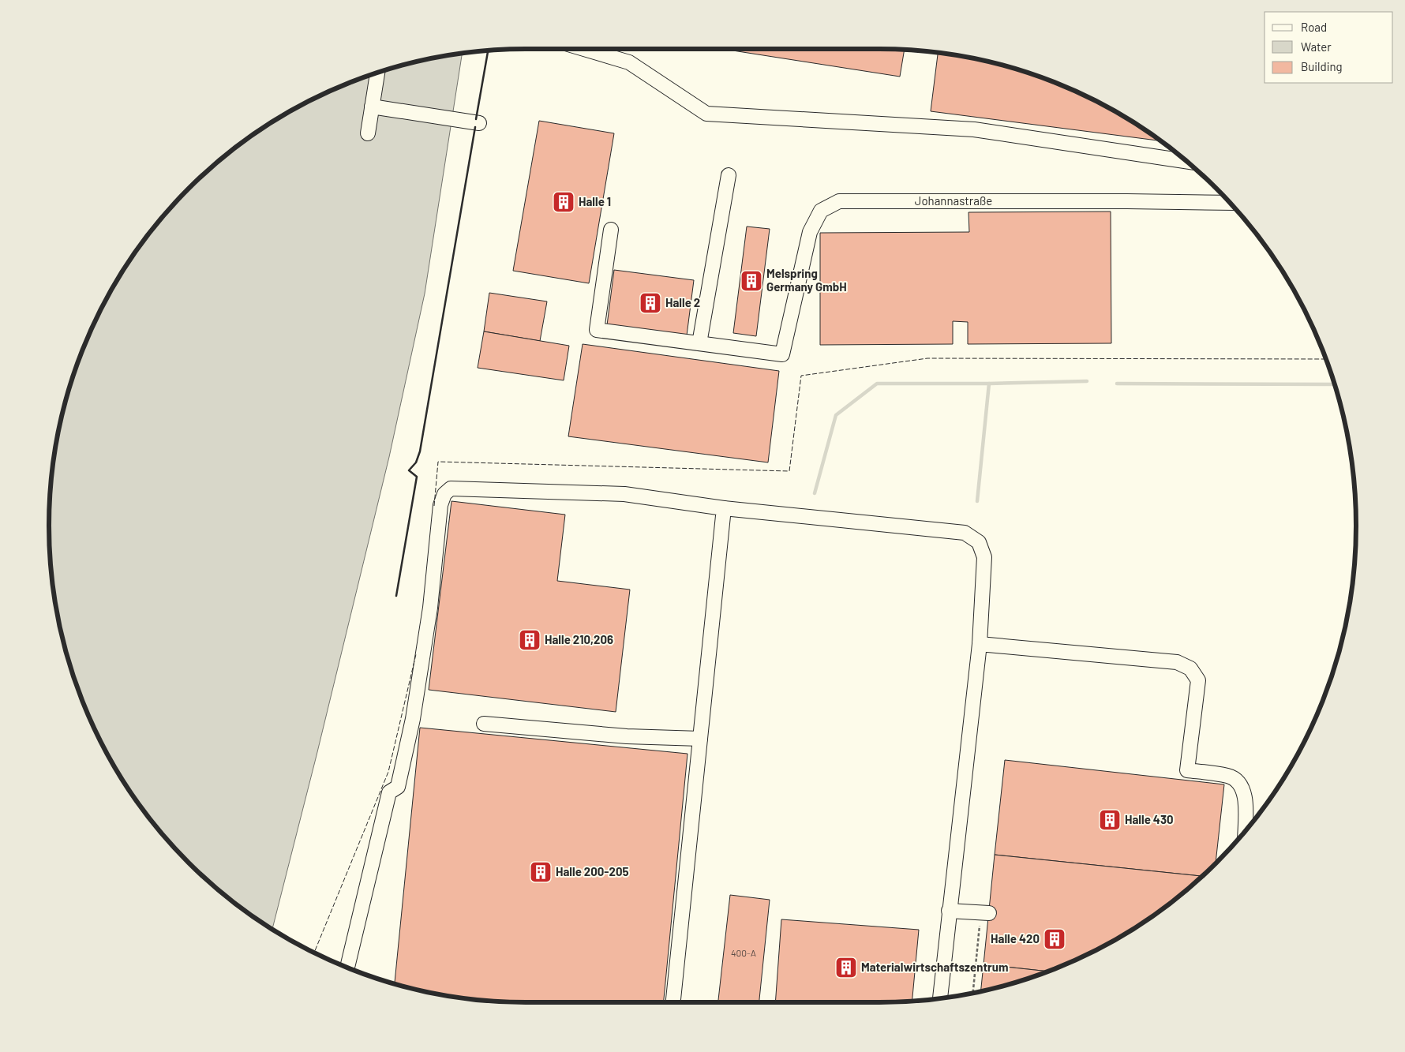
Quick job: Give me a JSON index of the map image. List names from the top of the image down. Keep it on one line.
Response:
{"streets":{"street":["Johannastraße"]},"places":{"building":["Halle 1","Melspring Germany GmbH","Halle 2","Halle 210,206","Halle 430","Halle 200-205","Halle 420","Materialwirtschaftszentrum"]},"house_numbers":["400-A"],"legend":["Road","Water","Building"]}
